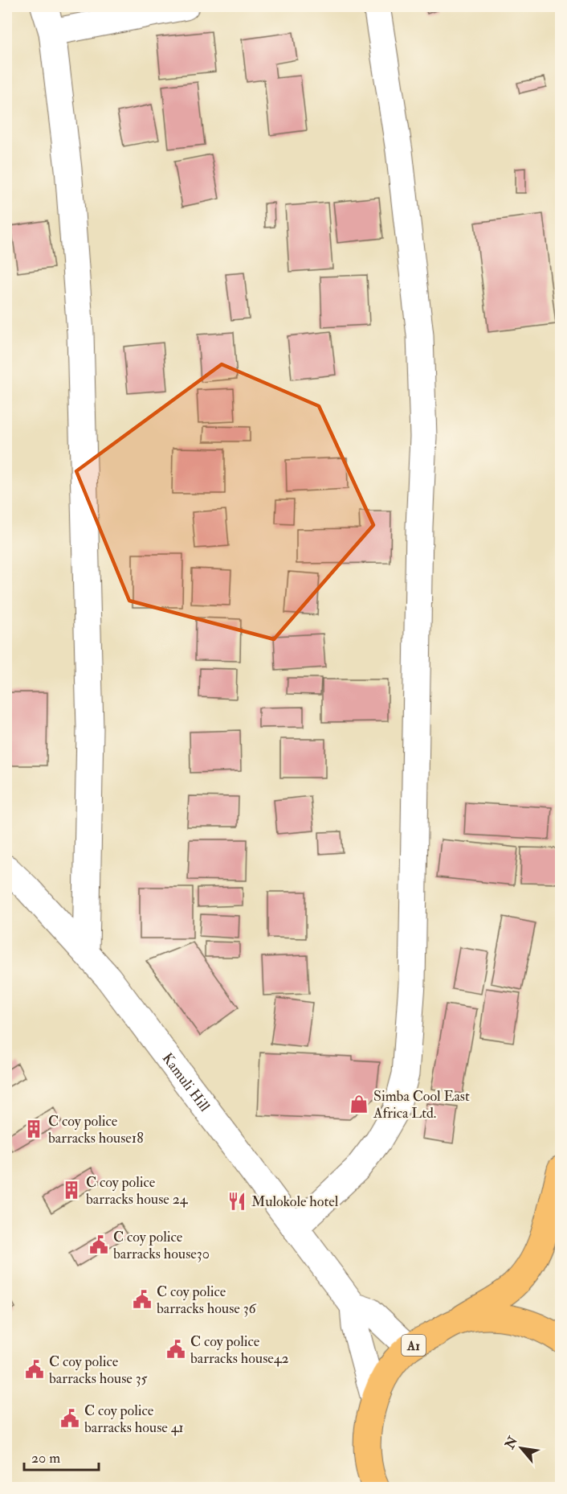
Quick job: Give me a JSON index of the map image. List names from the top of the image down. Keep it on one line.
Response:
{"streets":{"highway":["A1"],"street":["Kamuli Hill"]},"crossings":[["Kamuli Hill","A1"]],"places":{"shop":["Simba Cool East Africa Ltd."],"building":["C coy police barracks house18","C coy police barracks house 24"],"restaurant":["Mulokole hotel"],"public building":["C coy police barracks house30","C coy police barracks house 36","C coy police barracks house42","C coy police barracks house 35","C coy police barracks house 41"]},"scale_bar":"20 m","north":"top left"}
